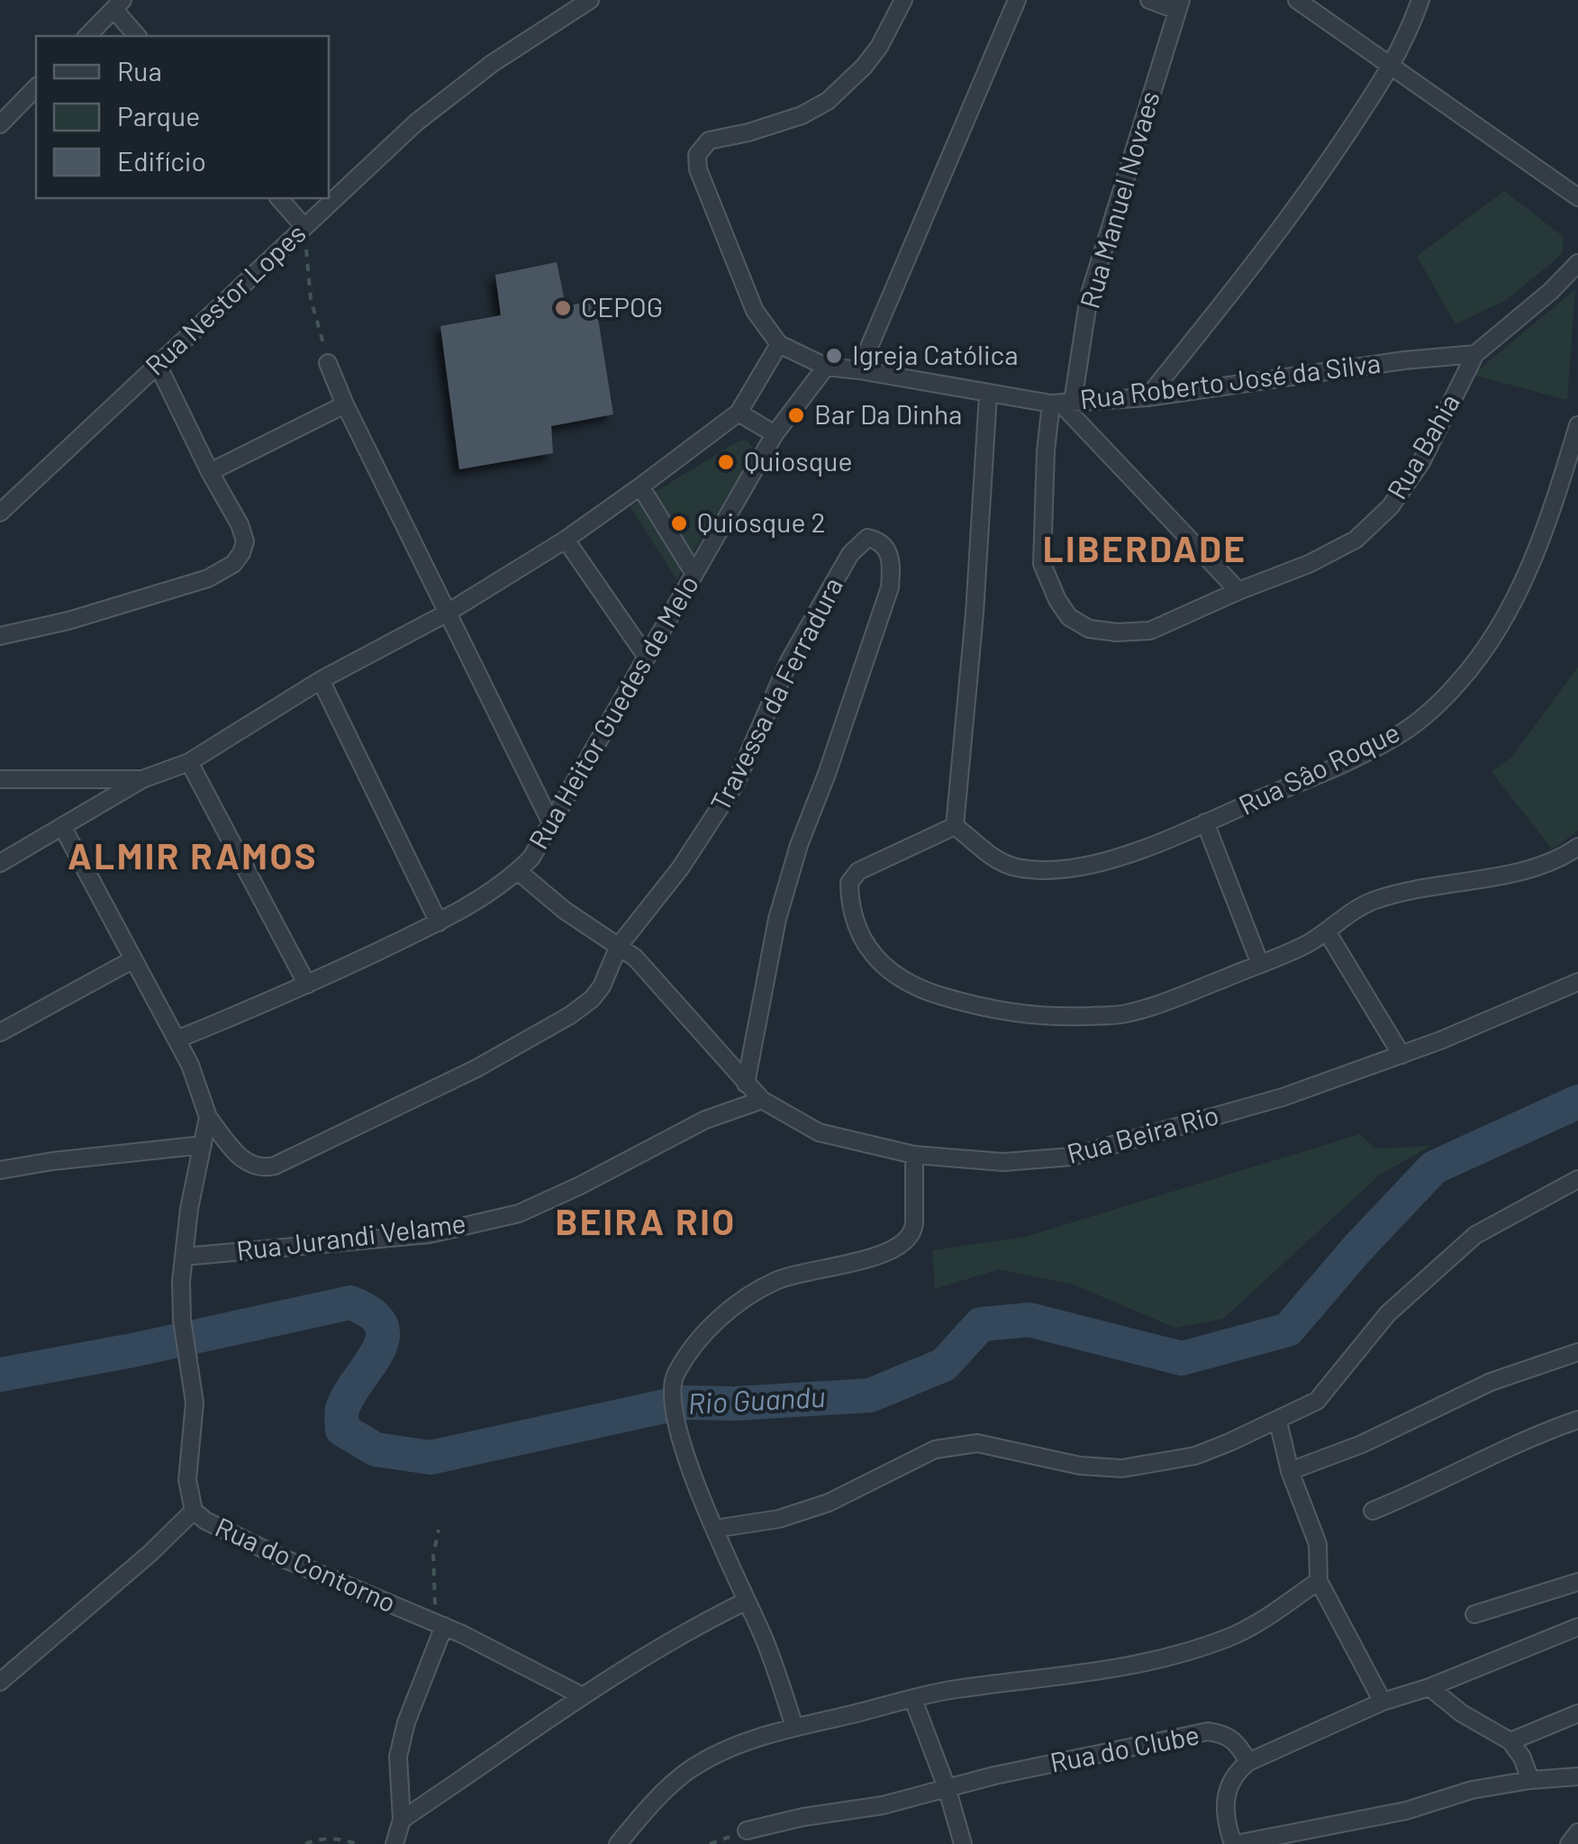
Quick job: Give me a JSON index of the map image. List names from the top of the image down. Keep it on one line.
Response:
{"streets":{"street":["Rua Manuel Novaes","Rua Nestor Lopes","Rua Roberto José da Silva","Rua Bahia","Travessa da Ferradura","Rua Heitor Guedes de Melo","Rua Sâo Roque","Rua Beira Rio","Rua Jurandi Velame","Rua do Contorno","Rua do Clube"]},"crossings":[["Rua Manuel Novaes","Rua Roberto José da Silva"],["Rua Manuel Novaes","Rua Bahia"],["Rua Roberto José da Silva","Rua Bahia"],["Rua Roberto José da Silva","Rua Heitor Guedes de Melo"],["Travessa da Ferradura","Rua Beira Rio"],["Travessa da Ferradura","Rua do Contorno"],["Rua Heitor Guedes de Melo","Rua Beira Rio"],["Rua Heitor Guedes de Melo","Rua do Contorno"],["Rua Beira Rio","Rua Jurandi Velame"],["Rua Jurandi Velame","Rua do Contorno"]],"districts":["LIBERDADE","ALMIR RAMOS","BEIRA RIO"],"water":["Rio Guandu"],"places":["CEPOG","Igreja Católica","Bar Da Dinha","Quiosque","Quiosque 2"],"legend":["Rua","Parque","Edifício"]}
